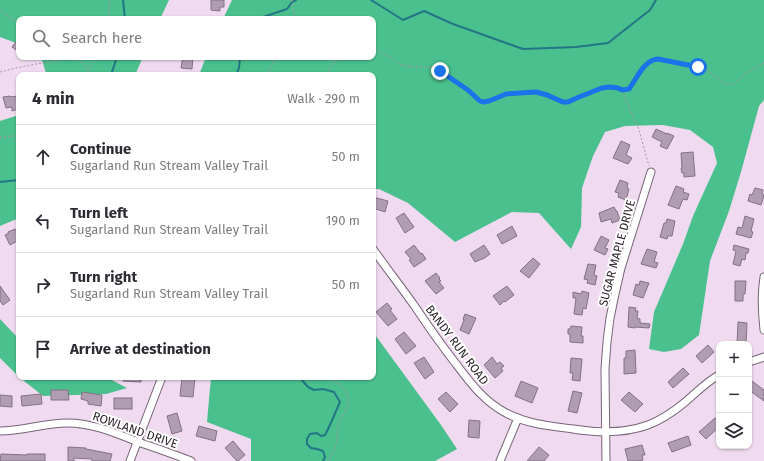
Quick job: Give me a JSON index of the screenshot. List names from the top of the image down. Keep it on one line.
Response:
{"streets":{"street":["SUGAR MAPLE DRIVE","BANDY RUN ROAD","ROWLAND DRIVE"]},"crossings":[["SUGAR MAPLE DRIVE","BANDY RUN ROAD"]],"page":{"search":"Search here","heading":["4 min","Walk · 290 m"],"list":[["Continue","Sugarland Run Stream Valley Trail","50 m"],["Turn left","Sugarland Run Stream Valley Trail","190 m"],["Turn right","Sugarland Run Stream Valley Trail","50 m"],"Arrive at destination"],"map_buttons":["+","−"]}}
